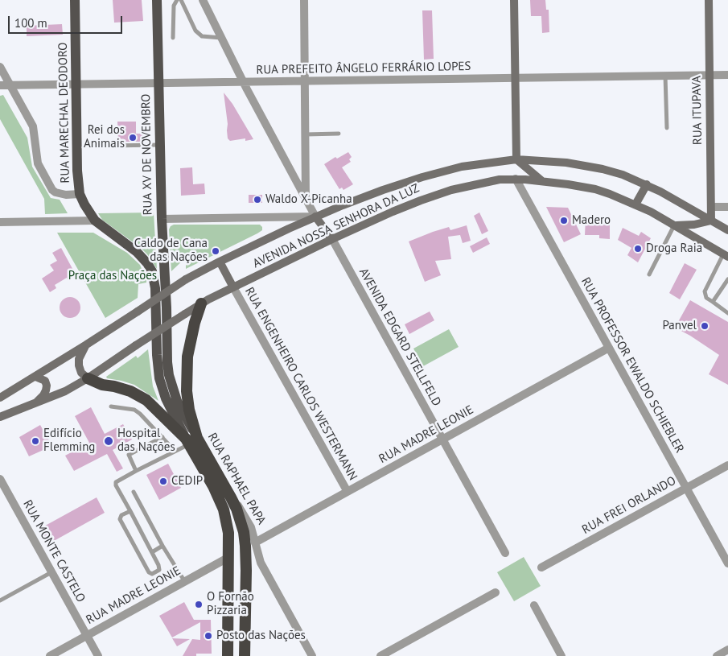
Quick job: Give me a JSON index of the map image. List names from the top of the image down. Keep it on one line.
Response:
{"streets":{"highway":["RUA RAPHAEL PAPA"],"main road":["RUA ITUPAVA","RUA MARECHAL DEODORO","RUA XV DE NOVEMBRO","AVENIDA NOSSA SENHORA DA LUZ"],"street":["RUA PREFEITO ÂNGELO FERRÁRIO LOPES","AVENIDA EDGARD STELLFELD","RUA PROFESSOR EWALDO SCHIEBLER","RUA ENGENHEIRO CARLOS WESTERMANN","RUA MADRE LEONIE","RUA FREI ORLANDO","RUA MONTE CASTELO"]},"crossings":[["RUA PREFEITO ÂNGELO FERRÁRIO LOPES","RUA ITUPAVA"],["RUA PREFEITO ÂNGELO FERRÁRIO LOPES","RUA MARECHAL DEODORO"],["RUA PREFEITO ÂNGELO FERRÁRIO LOPES","RUA XV DE NOVEMBRO"],["RUA ITUPAVA","AVENIDA NOSSA SENHORA DA LUZ"],["RUA MARECHAL DEODORO","RUA RAPHAEL PAPA"],["RUA XV DE NOVEMBRO","RUA RAPHAEL PAPA"],["AVENIDA NOSSA SENHORA DA LUZ","AVENIDA EDGARD STELLFELD"],["AVENIDA NOSSA SENHORA DA LUZ","RUA PROFESSOR EWALDO SCHIEBLER"],["AVENIDA NOSSA SENHORA DA LUZ","RUA ENGENHEIRO CARLOS WESTERMANN"],["AVENIDA EDGARD STELLFELD","RUA MADRE LEONIE"],["RUA PROFESSOR EWALDO SCHIEBLER","RUA MADRE LEONIE"],["RUA PROFESSOR EWALDO SCHIEBLER","RUA FREI ORLANDO"],["RUA ENGENHEIRO CARLOS WESTERMANN","RUA MADRE LEONIE"],["RUA MADRE LEONIE","RUA RAPHAEL PAPA"],["RUA MADRE LEONIE","RUA MONTE CASTELO"]],"parks":["Praça das Nações"],"places":["Rei dos Animais","Waldo X-Picanha","Madero","Droga Raia","Caldo de Cana das Nações","Panvel","Edifício Flemming","Hospital das Nações","CEDIP","O Fornão Pizzaria","Posto das Nações"],"scale_bar":"100 m"}
